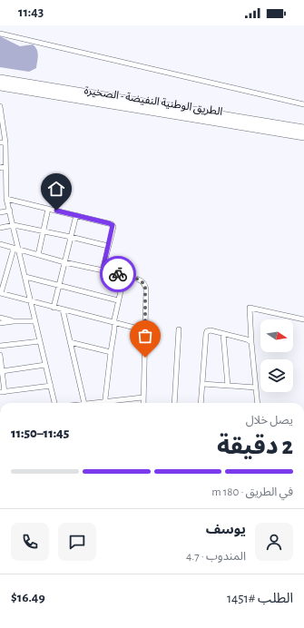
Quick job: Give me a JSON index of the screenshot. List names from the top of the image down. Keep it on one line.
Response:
{"streets":{"highway":["الطريق الوطنية النفيضة - الصخيرة"]},"north":"right","page":{"status":"11:43","heading":["2 دقيقة","يصل خلال","11:45–11:50"],"panel":["يوسف","المندوب · 4.7","الطلب #1451","$16.49"],"bar":"في الطريق · 180 m"}}
